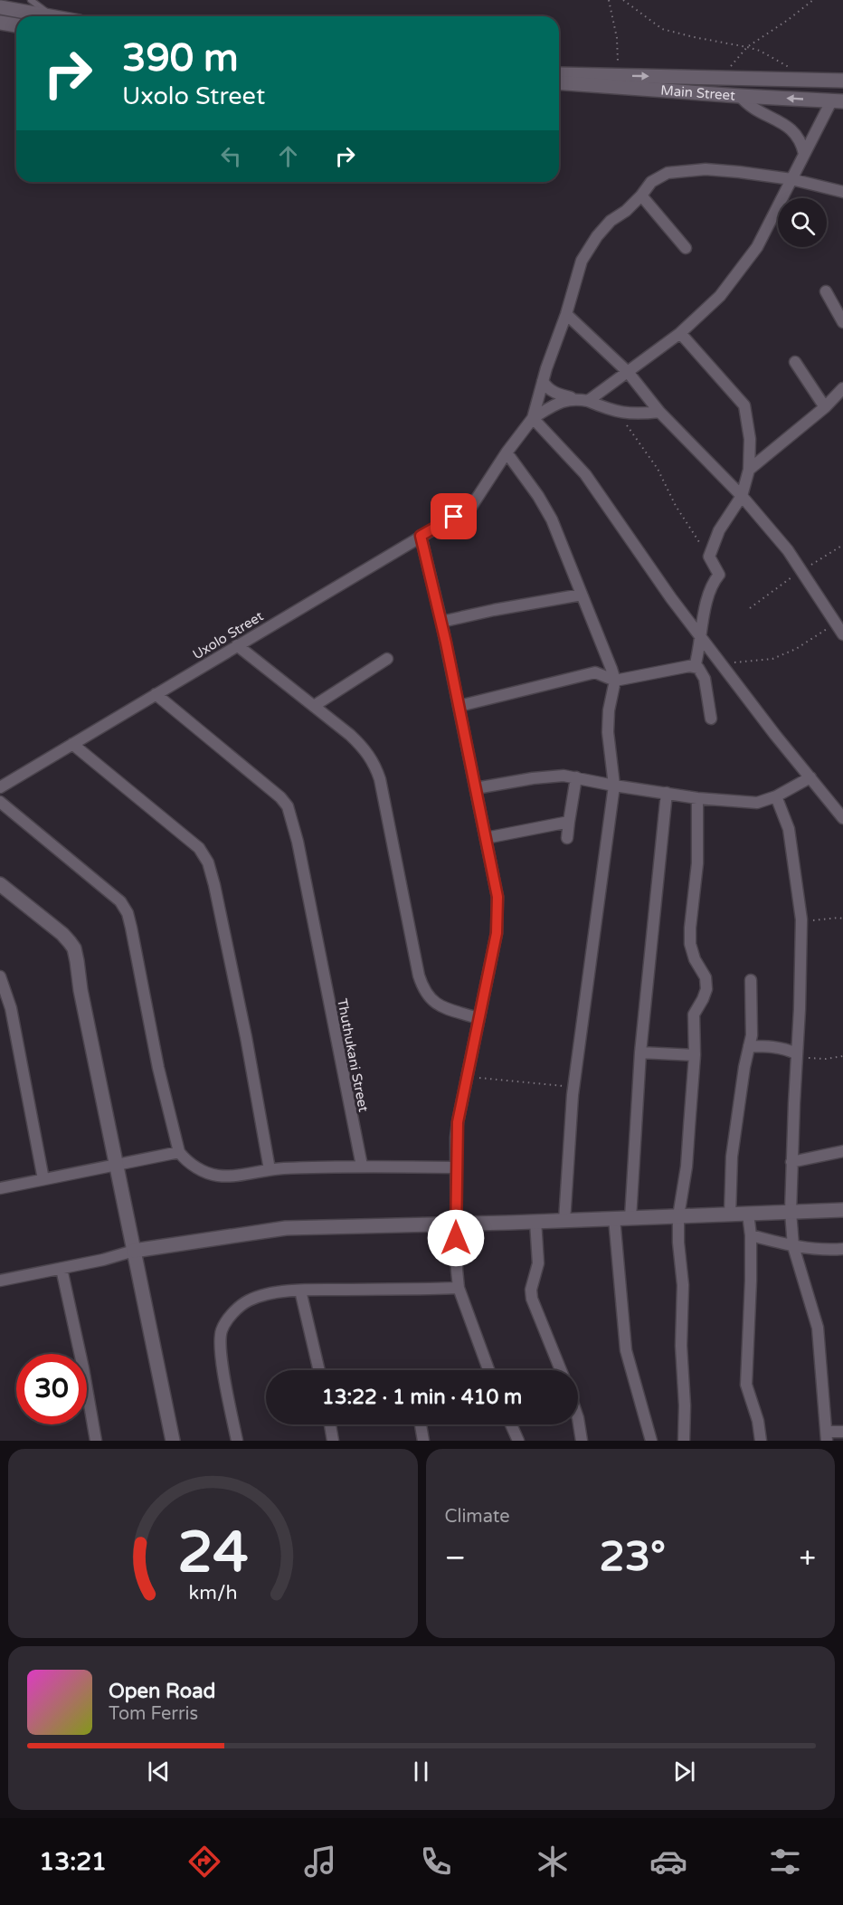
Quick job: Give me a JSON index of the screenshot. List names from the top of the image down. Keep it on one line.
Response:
{"streets":{"street":["Main Street","Uxolo Street","Thuthukani Street"]},"crossings":[["Uxolo Street","Thuthukani Street"]],"page":{"turn":["390 m","Uxolo Street"],"limit":"30","trip":"13:22 · 1 min · 410 m","tile":"Climate","heat":["−","23°","+"],"song":["Open Road","Tom Ferris"],"tabs":"13:21","gauge":["24","km/h"]}}
